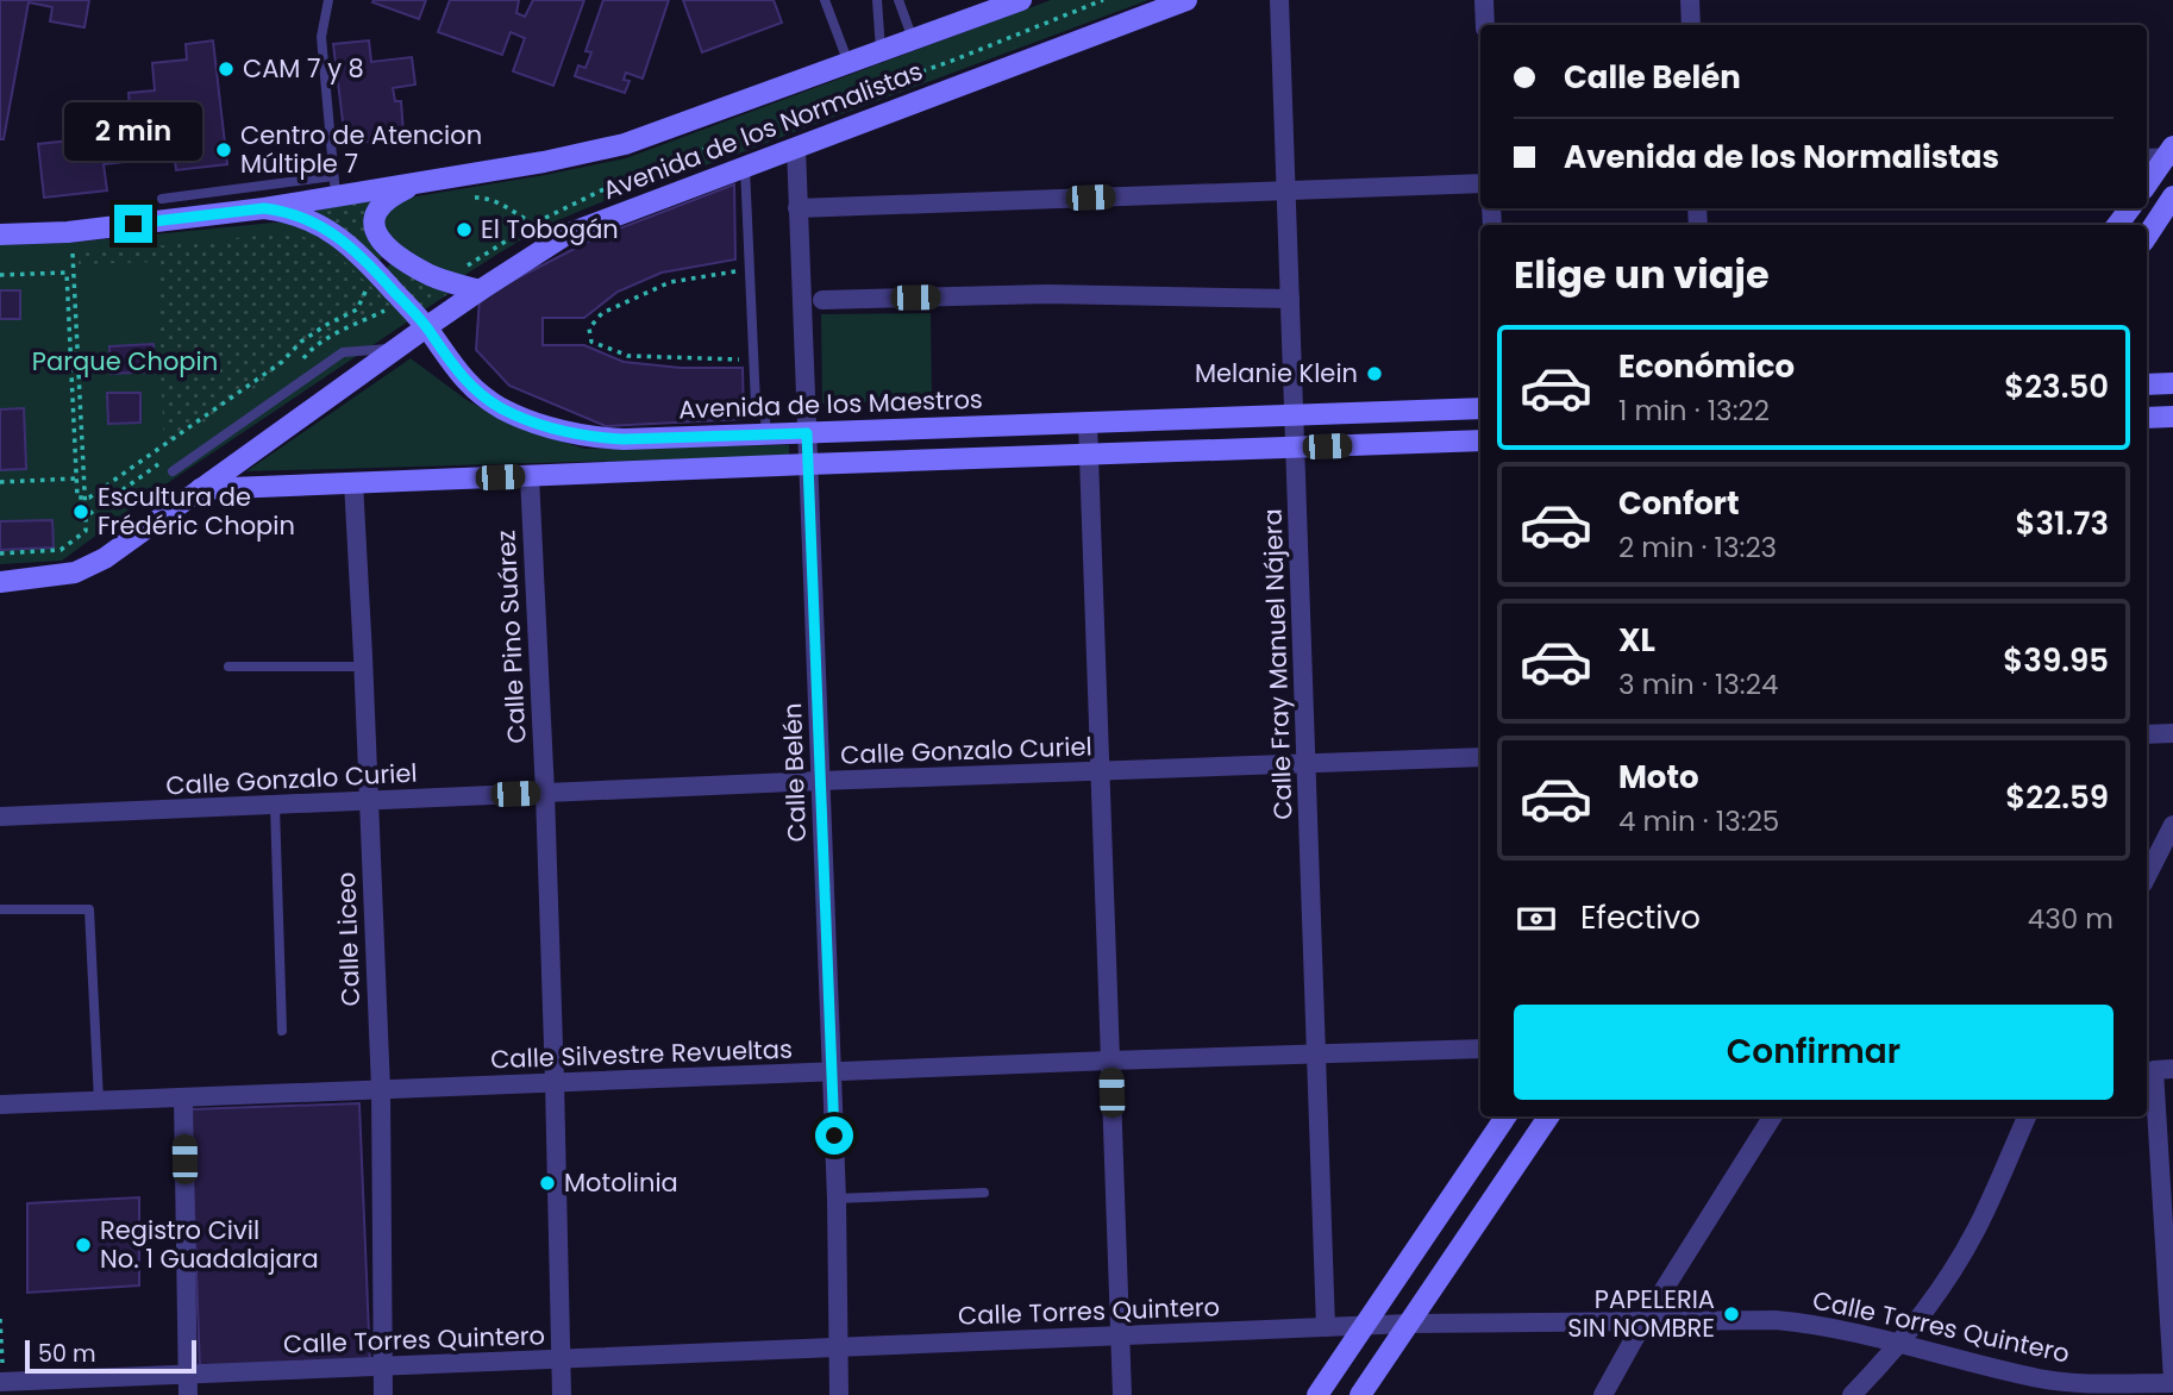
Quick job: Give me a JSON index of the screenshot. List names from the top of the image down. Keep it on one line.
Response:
{"streets":{"street":["Avenida de los Normalistas","Avenida de los Maestros","Calle Pino Suárez","Calle Fray Manuel Nájera","Calle Gonzalo Curiel","Calle Belén","Calle Liceo","Calle Silvestre Revueltas","Calle Torres Quintero"]},"crossings":[["Avenida de los Normalistas","Avenida de los Maestros"],["Avenida de los Normalistas","Calle Belén"],["Avenida de los Maestros","Calle Fray Manuel Nájera"],["Avenida de los Maestros","Calle Belén"],["Calle Pino Suárez","Calle Gonzalo Curiel"],["Calle Pino Suárez","Calle Silvestre Revueltas"],["Calle Pino Suárez","Calle Torres Quintero"],["Calle Fray Manuel Nájera","Calle Gonzalo Curiel"],["Calle Fray Manuel Nájera","Calle Silvestre Revueltas"],["Calle Fray Manuel Nájera","Calle Torres Quintero"],["Calle Gonzalo Curiel","Calle Belén"],["Calle Gonzalo Curiel","Calle Liceo"],["Calle Belén","Calle Silvestre Revueltas"],["Calle Belén","Calle Torres Quintero"],["Calle Liceo","Calle Silvestre Revueltas"],["Calle Liceo","Calle Torres Quintero"]],"parks":["Parque Chopin"],"places":["CAM 7 y 8","Centro de Atencion Múltiple 7","El Tobogán","Melanie Klein","Escultura de Frédéric Chopin","Motolinia","Registro Civil No. 1 Guadalajara","PAPELERIA SIN NOMBRE"],"scale_bar":"50 m","page":{"banner":["Calle Belén","Avenida de los Normalistas"],"bubble":"2 min","heading":"Elige un viaje","list":[{"name":"Económico","note":"1 min · 13:22","value":"$23.50"},{"name":"Confort","note":"2 min · 13:23","value":"$31.73"},{"name":"XL","note":"3 min · 13:24","value":"$39.95"},{"name":"Moto","note":"4 min · 13:25","value":"$22.59"}],"pay":["Efectivo","430 m"],"buttons":"Confirmar","scale":"50 m"}}
